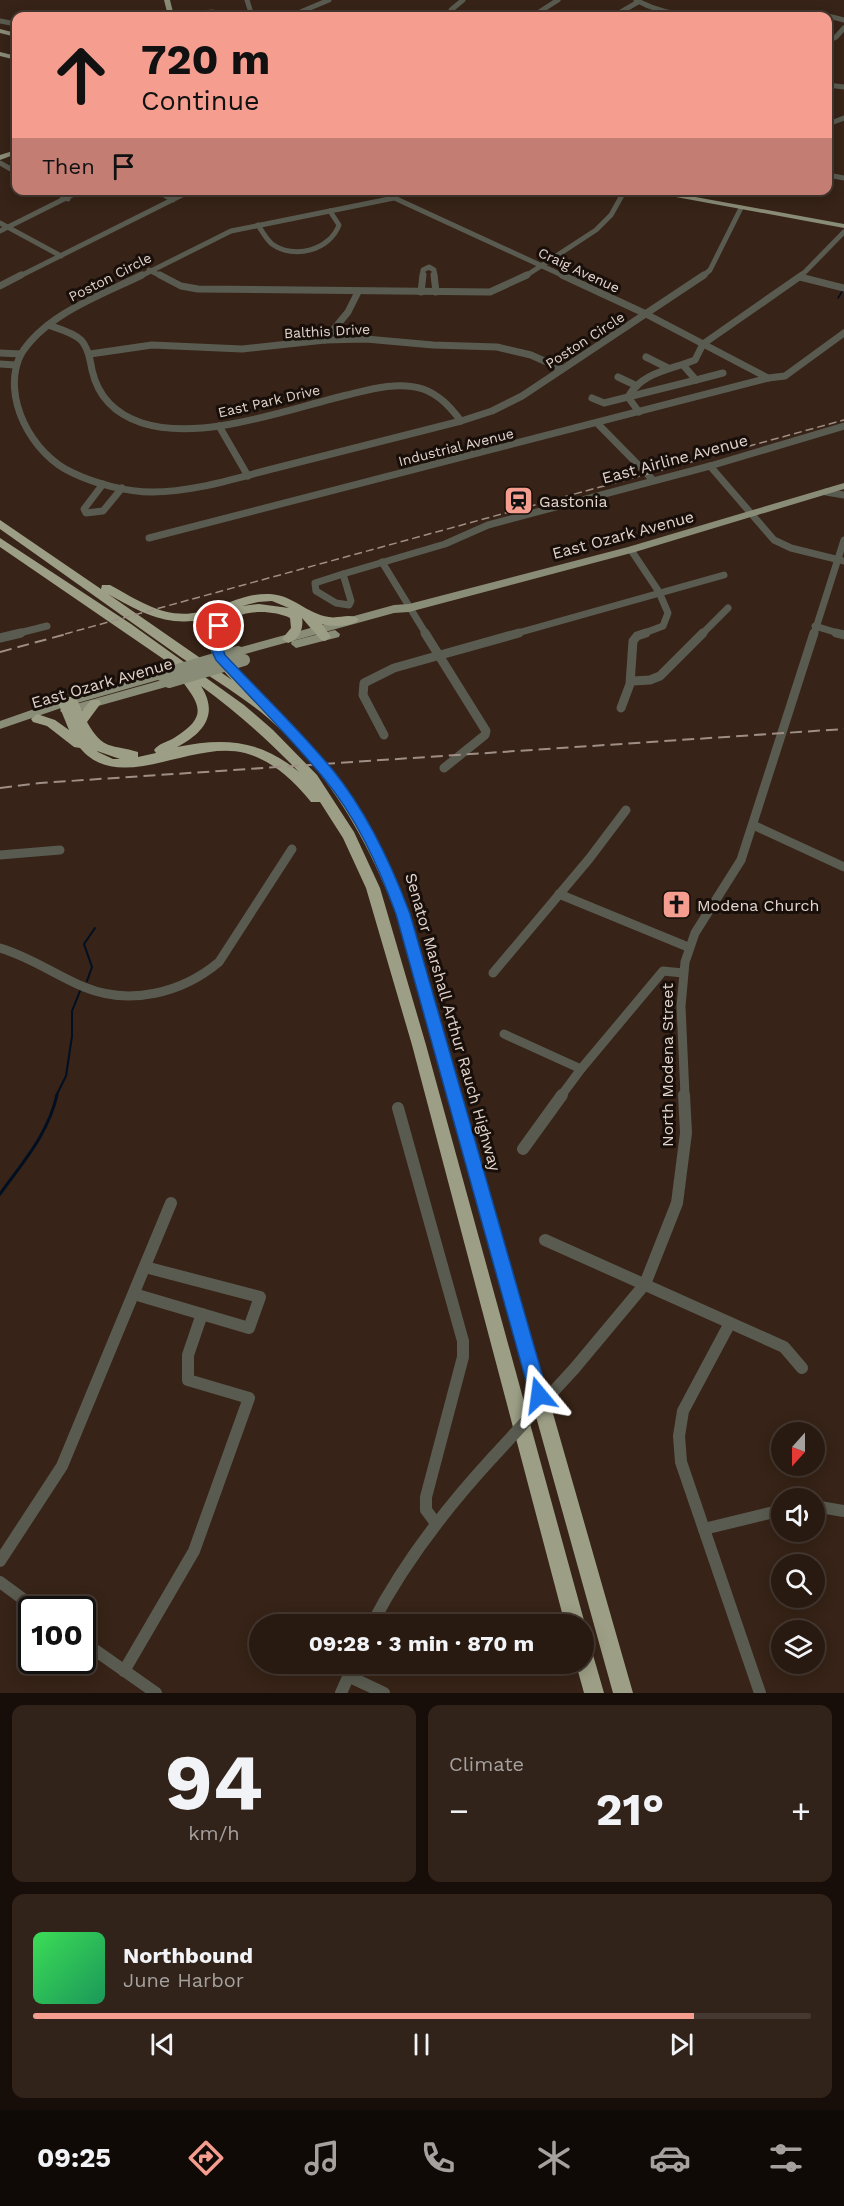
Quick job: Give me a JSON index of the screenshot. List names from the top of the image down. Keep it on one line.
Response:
{"streets":{"highway":["Senator Marshall Arthur Rauch Highway"],"main road":["East Ozark Avenue"],"street":["Craig Avenue","Poston Circle","Balthis Drive","East Park Drive","Industrial Avenue","East Airline Avenue","North Modena Street"]},"crossings":[["Craig Avenue","Poston Circle"],["Craig Avenue","Industrial Avenue"],["Poston Circle","Balthis Drive"],["Poston Circle","East Park Drive"],["Balthis Drive","East Park Drive"]],"places":{"station":["Gastonia"],"church":["Modena Church"]},"north":"bottom","page":{"turn":["720 m","Continue"],"then":"Then","limit":"100","trip":"09:28 · 3 min · 870 m","tile":[["94","km/h"],"Climate"],"heat":["−","21°","+"],"song":["Northbound","June Harbor"],"tabs":"09:25"}}
